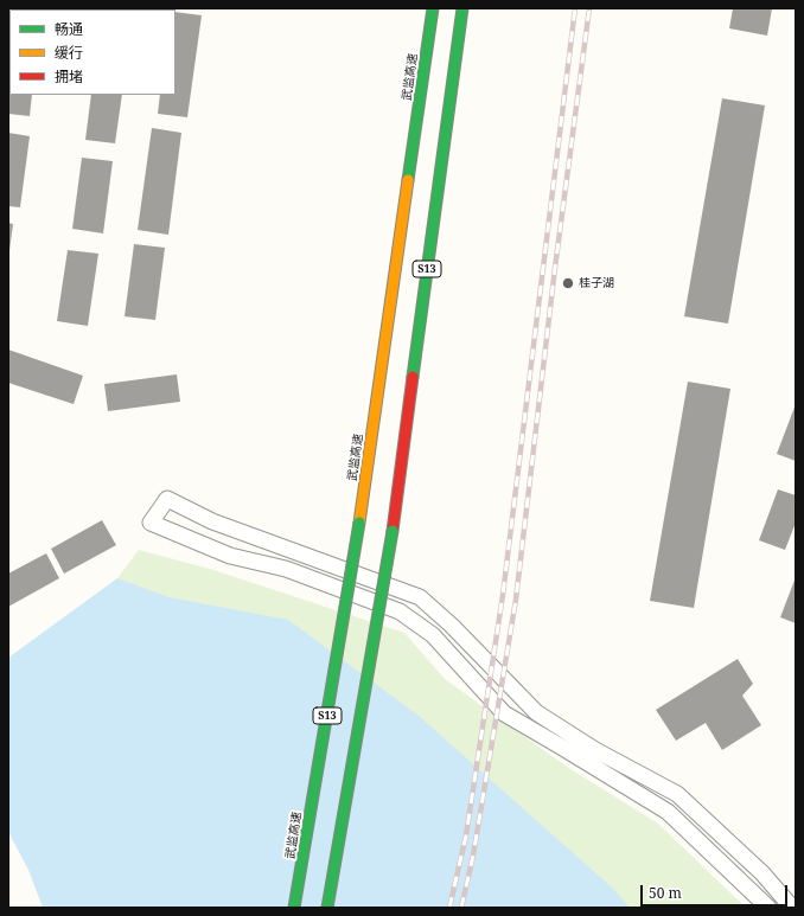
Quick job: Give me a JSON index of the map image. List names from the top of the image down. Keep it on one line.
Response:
{"streets":{"highway":["武监高速","S13"]},"places":["桂子湖"],"legend":["畅通","缓行","拥堵"],"scale_bar":"50 m"}
